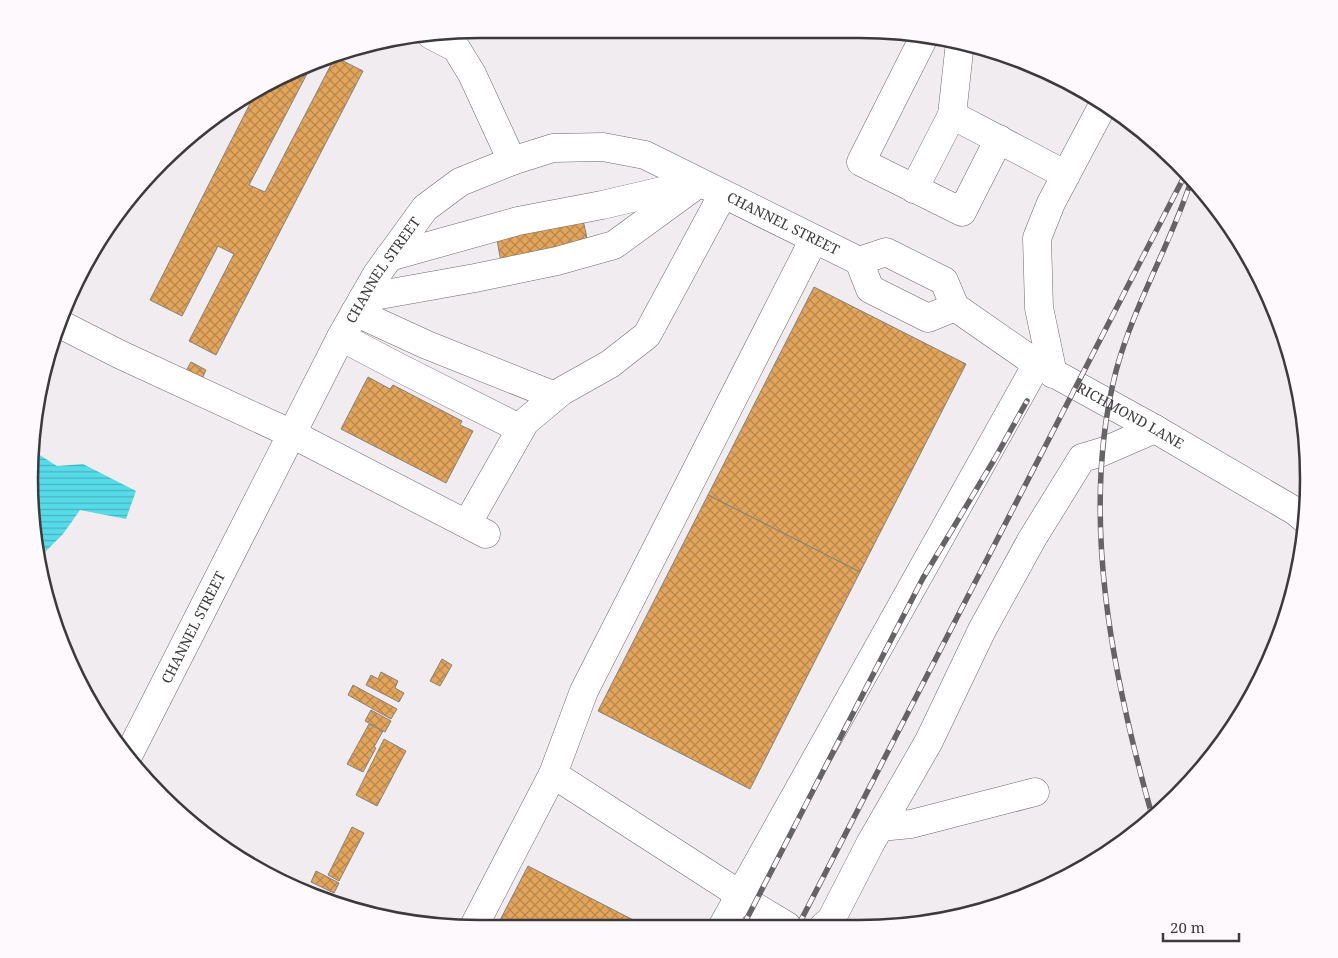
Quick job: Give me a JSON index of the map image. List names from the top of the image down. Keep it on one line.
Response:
{"streets":{"street":["CHANNEL STREET","RICHMOND LANE"]},"scale_bar":"20 m"}
